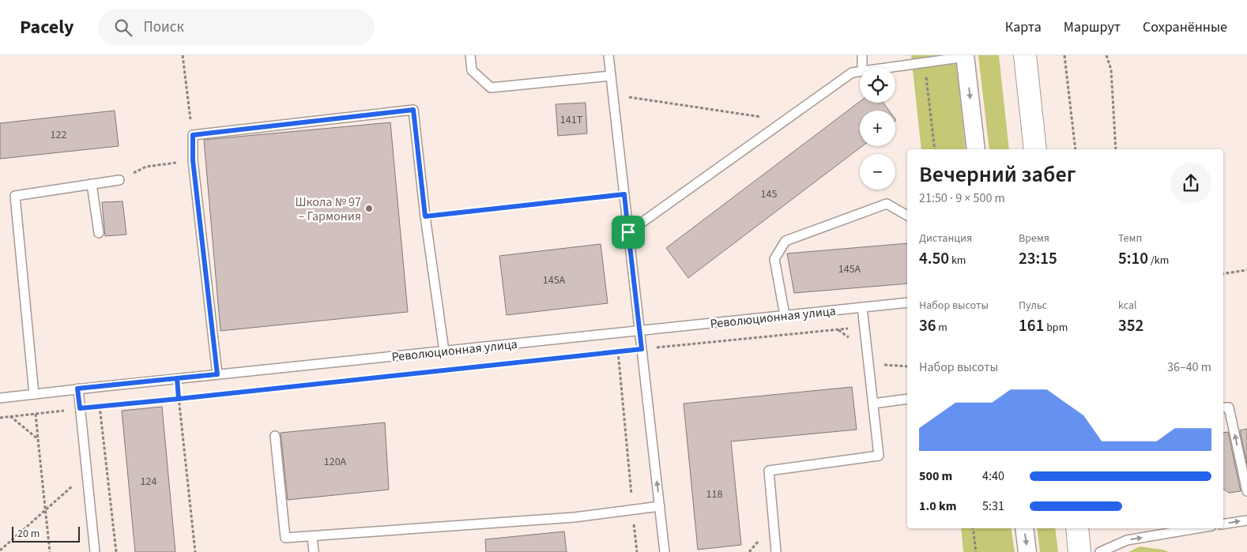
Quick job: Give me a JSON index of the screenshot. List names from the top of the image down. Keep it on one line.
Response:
{"streets":{"lane":["Революционная улица"]},"places":["Школа № 97 – Гармония"],"house_numbers":["141Т","122","145","145А","145А","120А","124","118"],"scale_bar":"20 m","page":{"header":"Pacely","search":"Поиск","nav":["Карта","Маршрут","Сохранённые"],"map_buttons":["+","−"],"heading":["Вечерний забег","21:50 · 9 × 500 m"],"stats":[["Дистанция","4.50 km"],["Время","23:15"],["Темп","5:10 /km"],["Набор высоты","36 m"],["Пульс","161 bpm"],["kcal","352"]],"chart":["Набор высоты","36–40 m"],"list":[{"name":"500 m","note":"4:40"},{"name":"1.0 km","note":"5:31"}],"scale":"20 m"}}
